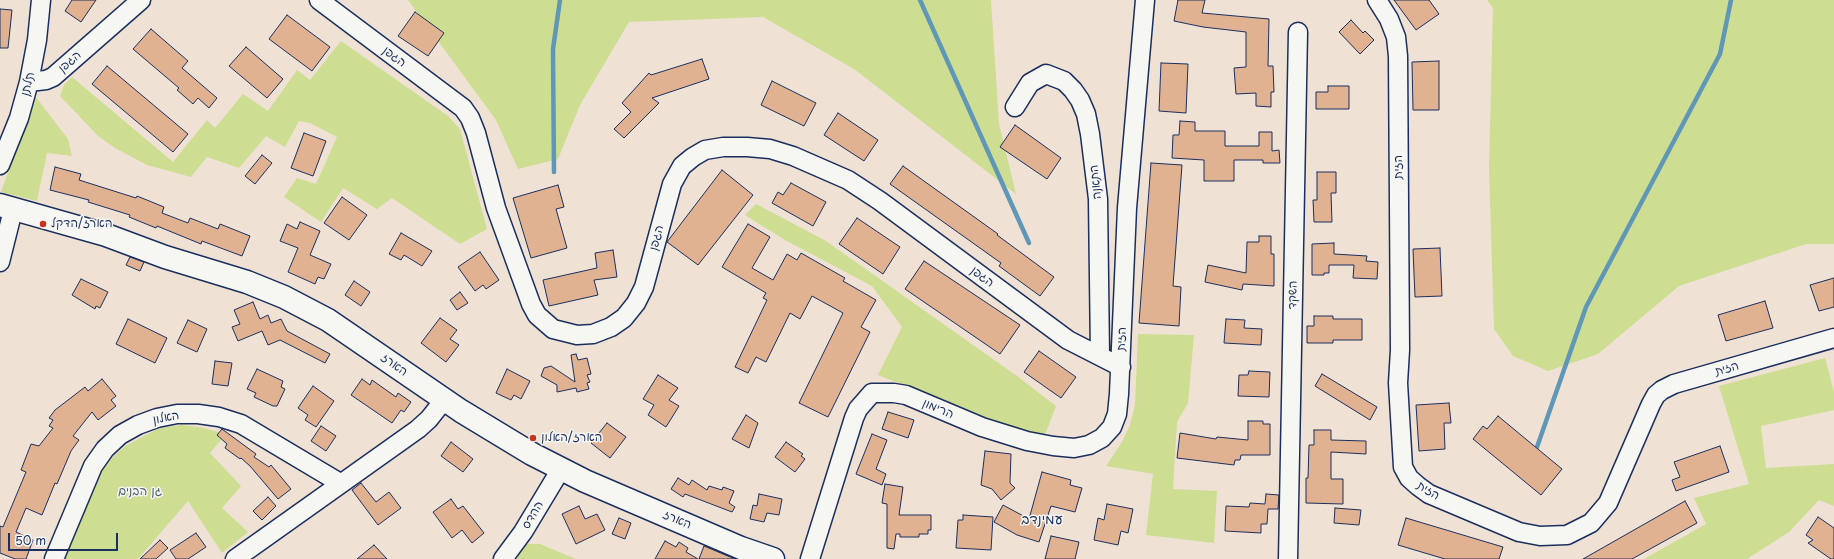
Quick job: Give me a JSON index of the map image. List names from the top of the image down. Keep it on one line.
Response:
{"streets":{"street":["הגפן","תלתן","הזית","התאנה","השקד","הארז","הרימון","האלון","ההדס"]},"crossings":[["הגפן","תלתן"],["הגפן","הזית"],["הגפן","התאנה"],["הגפן","הרימון"],["הזית","הרימון"],["הארז","ההדס"]],"districts":["עמינדב"],"parks":["גן הבנים"],"places":["הארז/הדקל","הארז/האלון"],"scale_bar":"50 m"}
